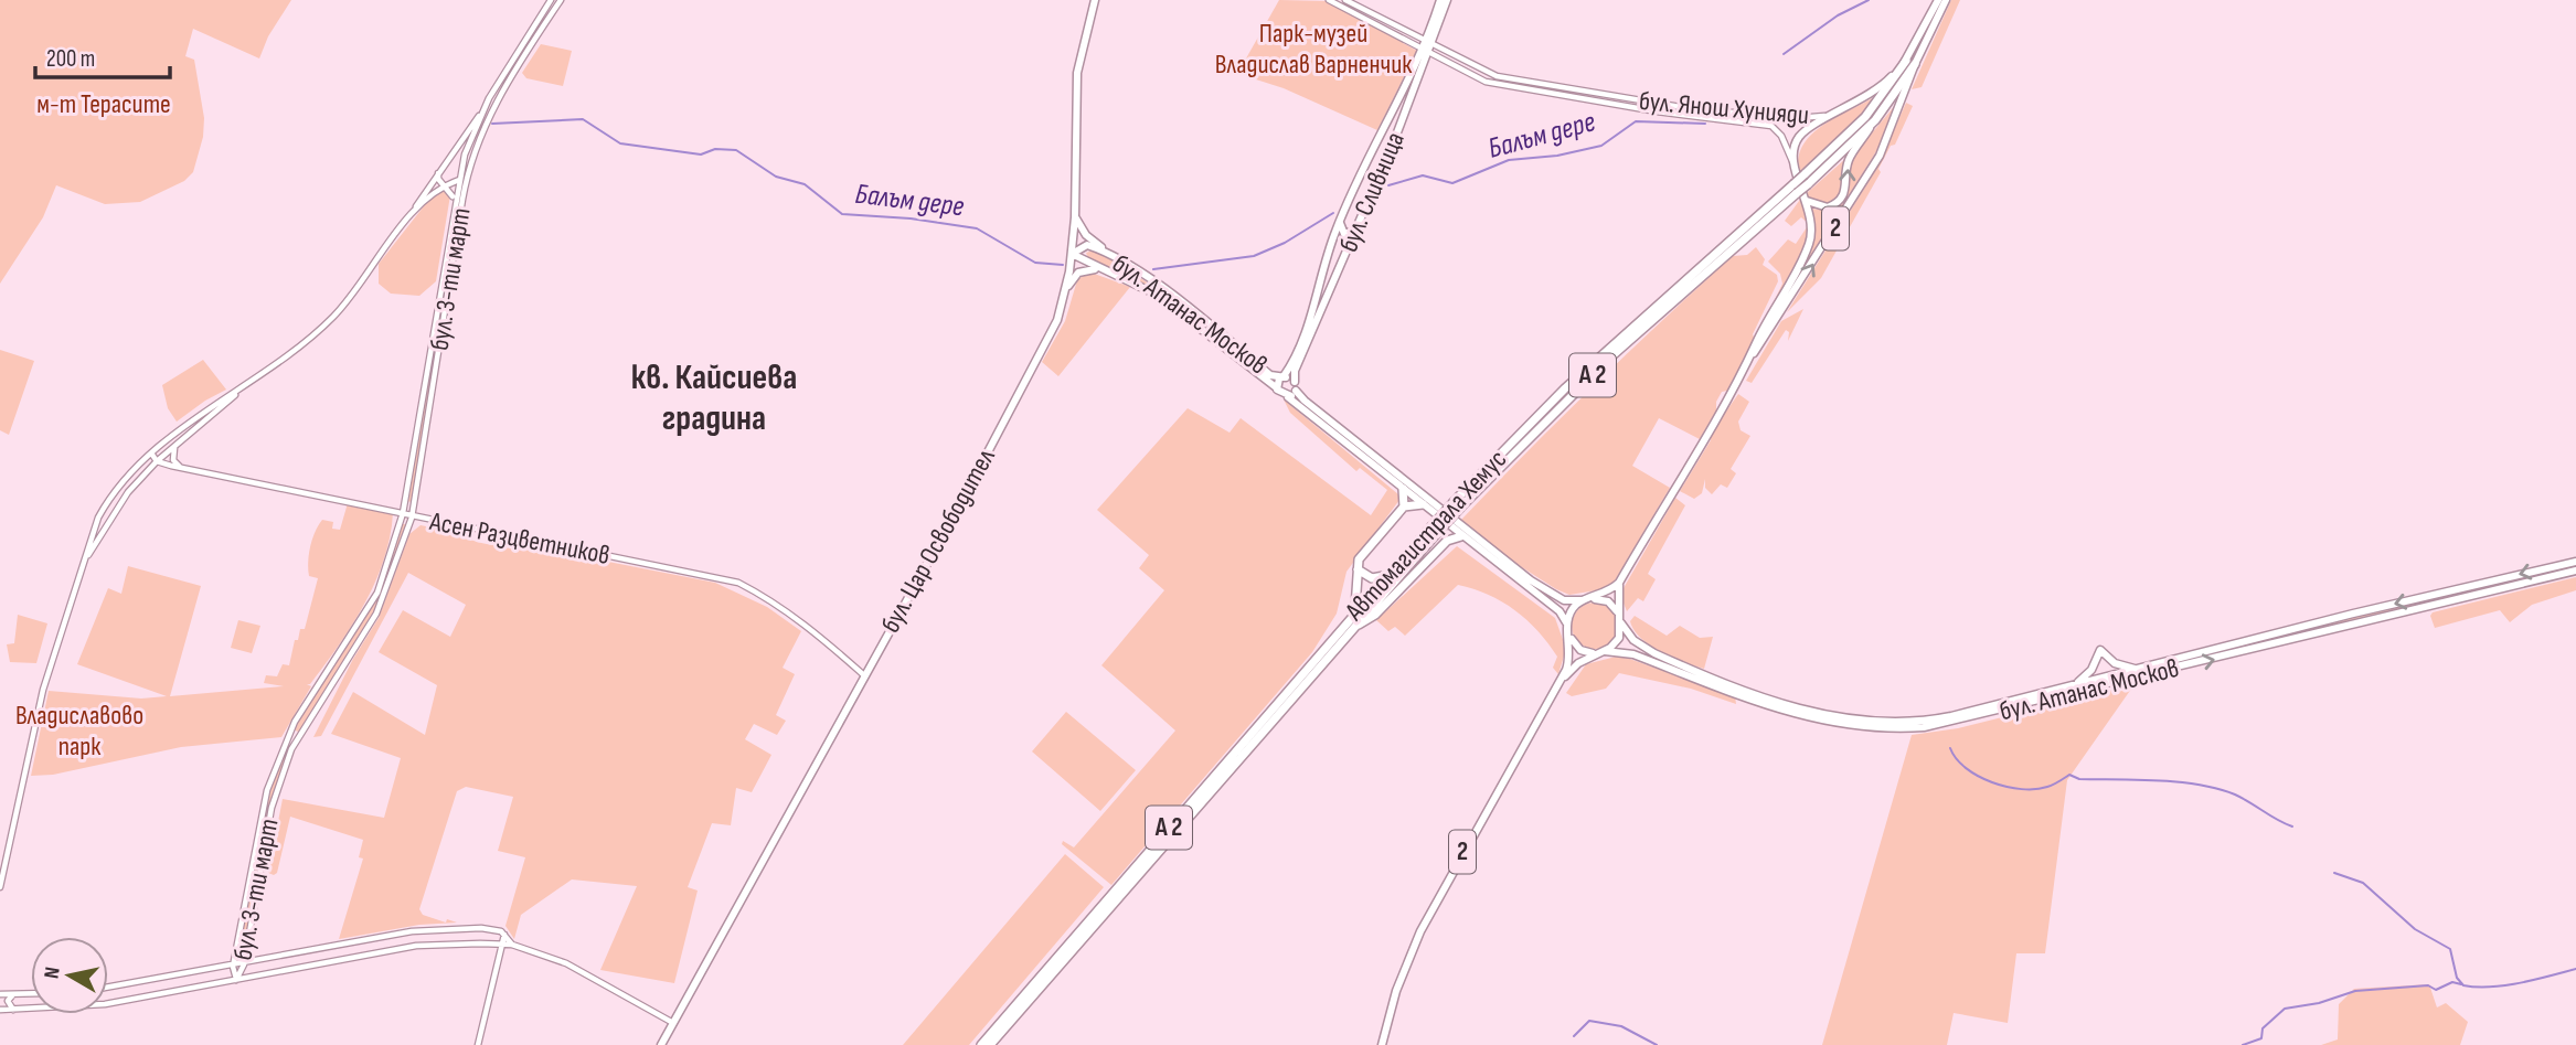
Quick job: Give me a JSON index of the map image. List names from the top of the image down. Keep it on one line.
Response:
{"streets":{"highway":["A 2","Автомагистрала Хемус"],"main road":["бул. Сливница","2","бул. Атанас Москов","бул. Цар Освободител"],"street":["бул. Янош Хунияди","бул. 3-ти март","Асен Разцветников"]},"crossings":[["бул. Янош Хунияди","бул. Сливница"],["бул. Янош Хунияди","2"],["бул. Сливница","бул. Атанас Москов"],["2","бул. Атанас Москов"],["2","Автомагистрала Хемус"],["бул. 3-ти март","Асен Разцветников"],["бул. Атанас Москов","бул. Цар Освободител"],["Асен Разцветников","бул. Цар Освободител"]],"districts":["кв. Кайсиева градина"],"water":["Балъм дере"],"parks":["Парк-музей Владислав Варненчик","м-т Терасите","Владиславово парк"],"scale_bar":"200 m","north":"left"}
